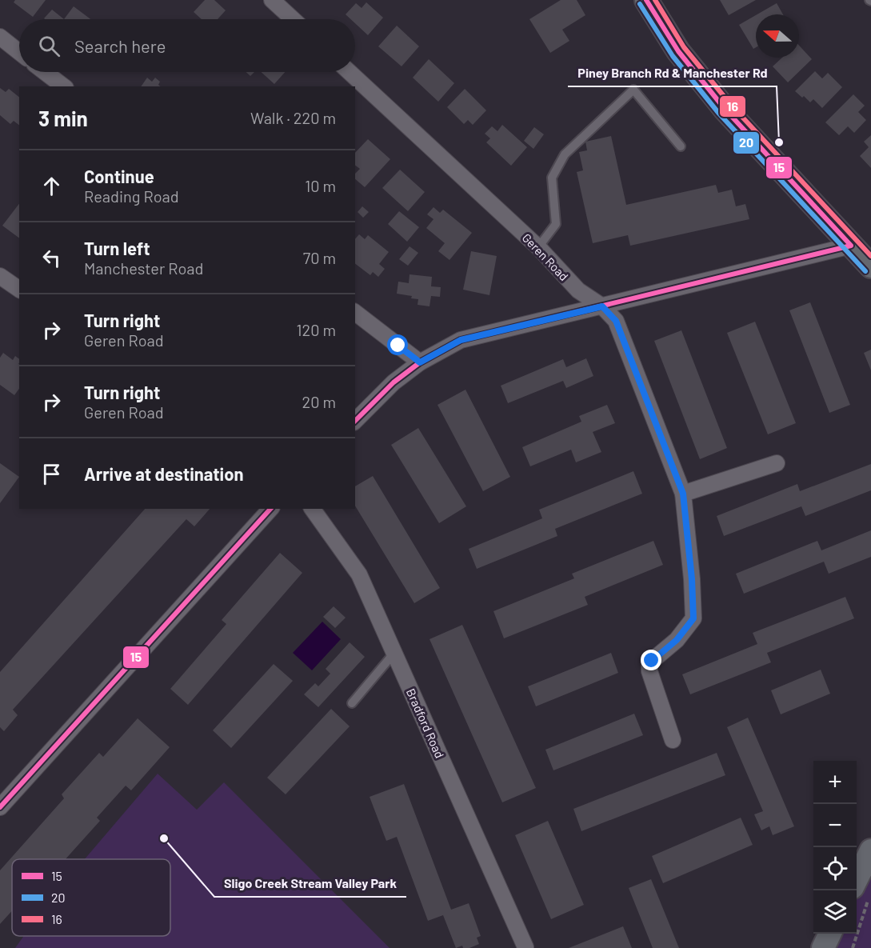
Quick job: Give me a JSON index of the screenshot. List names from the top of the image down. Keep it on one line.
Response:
{"streets":{"street":["Geren Road","Bradford Road"]},"places":["Piney Branch Rd & Manchester Rd","Sligo Creek Stream Valley Park"],"lines":["transit line 15","transit line 16","transit line 20"],"legend":["15","20","16"],"north":"left","page":{"search":"Search here","heading":["3 min","Walk · 220 m"],"list":[["Continue","Reading Road","10 m"],["Turn left","Manchester Road","70 m"],["Turn right","Geren Road","120 m"],["Turn right","Geren Road","20 m"],"Arrive at destination"],"map_buttons":["+","−"]}}
